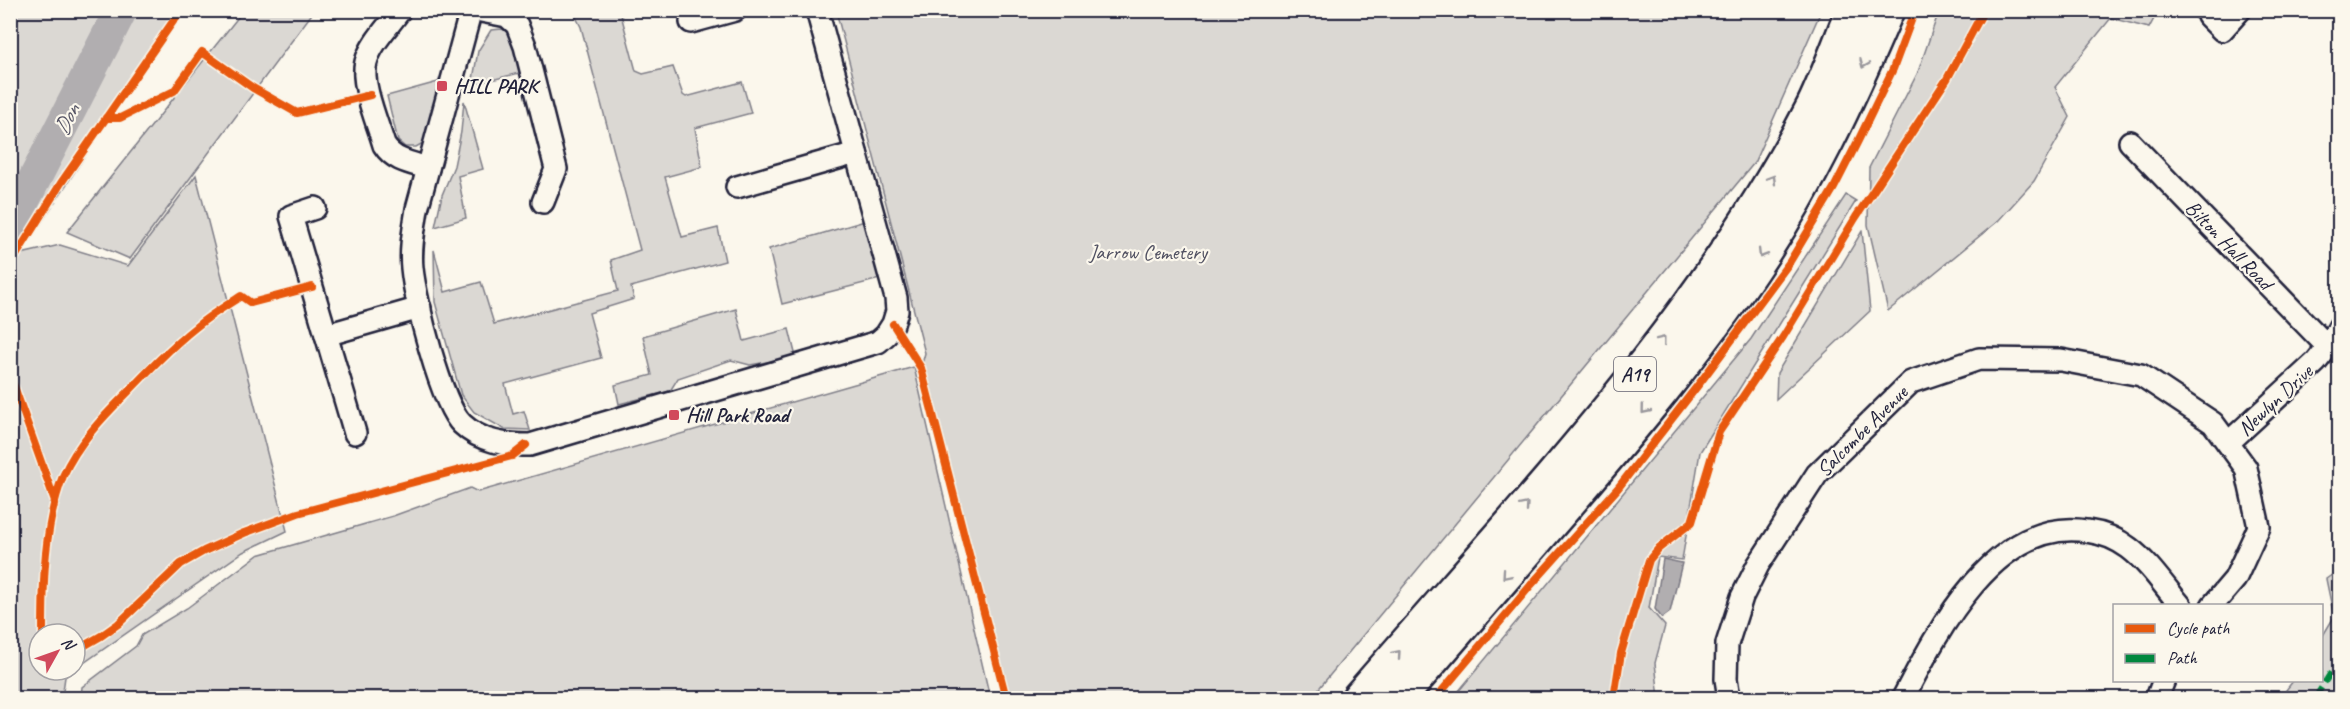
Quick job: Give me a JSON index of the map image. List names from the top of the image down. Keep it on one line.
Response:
{"streets":{"highway":["A19"],"street":["Bilton Hall Road","Newlyn Drive","Salcombe Avenue"]},"crossings":[["Bilton Hall Road","Newlyn Drive"],["Newlyn Drive","Salcombe Avenue"]],"water":["Don"],"parks":["Jarrow Cemetery"],"places":{"transit":["HILL PARK","Hill Park Road"]},"legend":["Cycle path","Path"],"north":"top right"}
